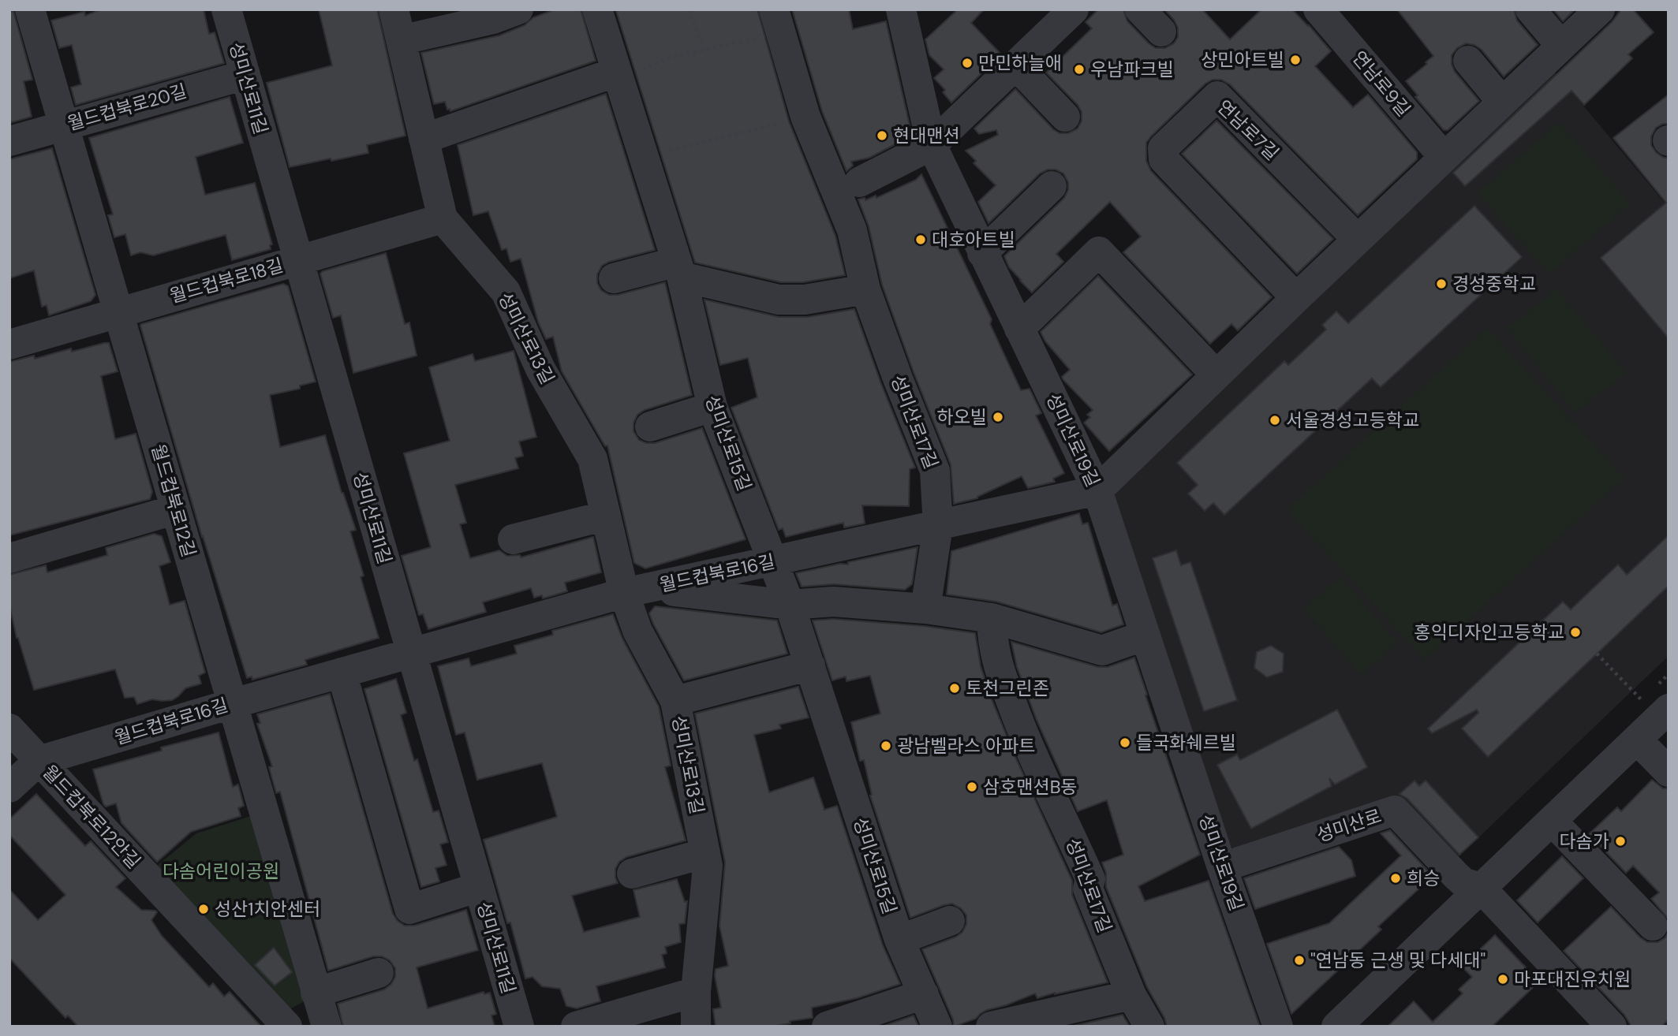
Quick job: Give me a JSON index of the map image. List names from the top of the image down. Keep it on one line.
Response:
{"streets":{"street":["연남로9길","성미산로11길","월드컵북로20길","연남로7길","월드컵북로18길","성미산로13길","성미산로17길","성미산로19길","성미산로15길","월드컵북로12길","월드컵북로16길","월드컵북로12안길","성미산로"]},"crossings":[["성미산로11길","월드컵북로20길"],["성미산로11길","월드컵북로18길"],["성미산로11길","월드컵북로16길"],["월드컵북로20길","월드컵북로12길"],["월드컵북로18길","성미산로13길"],["월드컵북로18길","월드컵북로12길"],["성미산로13길","월드컵북로16길"],["성미산로17길","월드컵북로16길"],["성미산로19길","월드컵북로16길"],["성미산로19길","성미산로"],["성미산로15길","월드컵북로16길"],["월드컵북로12길","월드컵북로16길"],["월드컵북로16길","월드컵북로12안길"]],"parks":["다솜어린이공원"],"places":["상민아트빌","만민하늘애","우남파크빌","현대맨션","대호아트빌","경성중학교","하오빌","서울경성고등학교","홍익디자인고등학교","토천그린존","들국화쉐르빌","광남벨라스 아파트","삼호맨션B동","다솜가","희승","성산1치안센터","\"연남동 근생 및 다세대\"","마포대진유치원"]}
